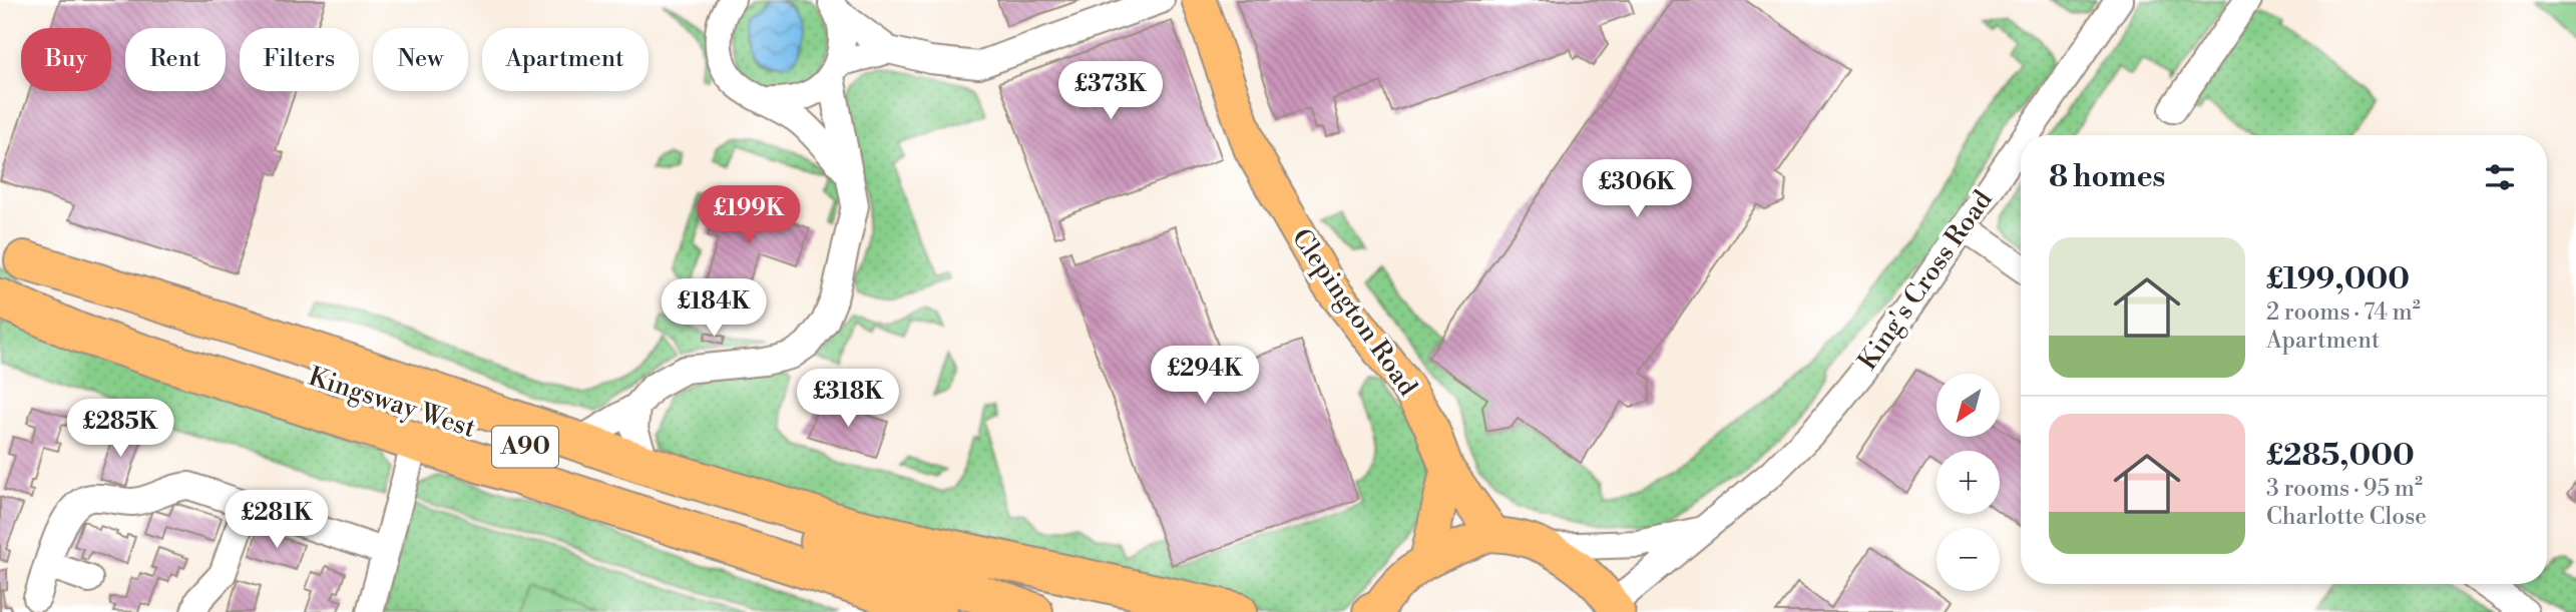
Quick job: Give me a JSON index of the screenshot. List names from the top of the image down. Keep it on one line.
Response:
{"streets":{"highway":["Kingsway West","A90"],"main road":["Clepington Road"],"street":["King's Cross Road"]},"crossings":[["Kingsway West","A90"]],"north":"bottom left","page":{"chip":["Buy","Rent","Filters","New","Apartment"],"price":["£373K","£306K","£199K","£184K","£294K","£318K","£285K","£281K"],"heading":"8 homes","list":[{"name":"£199,000","note":"2 rooms · 74 m² · Apartment"},{"name":"£285,000","note":"3 rooms · 95 m² · Charlotte Close"}],"map_buttons":["+","−"]}}
